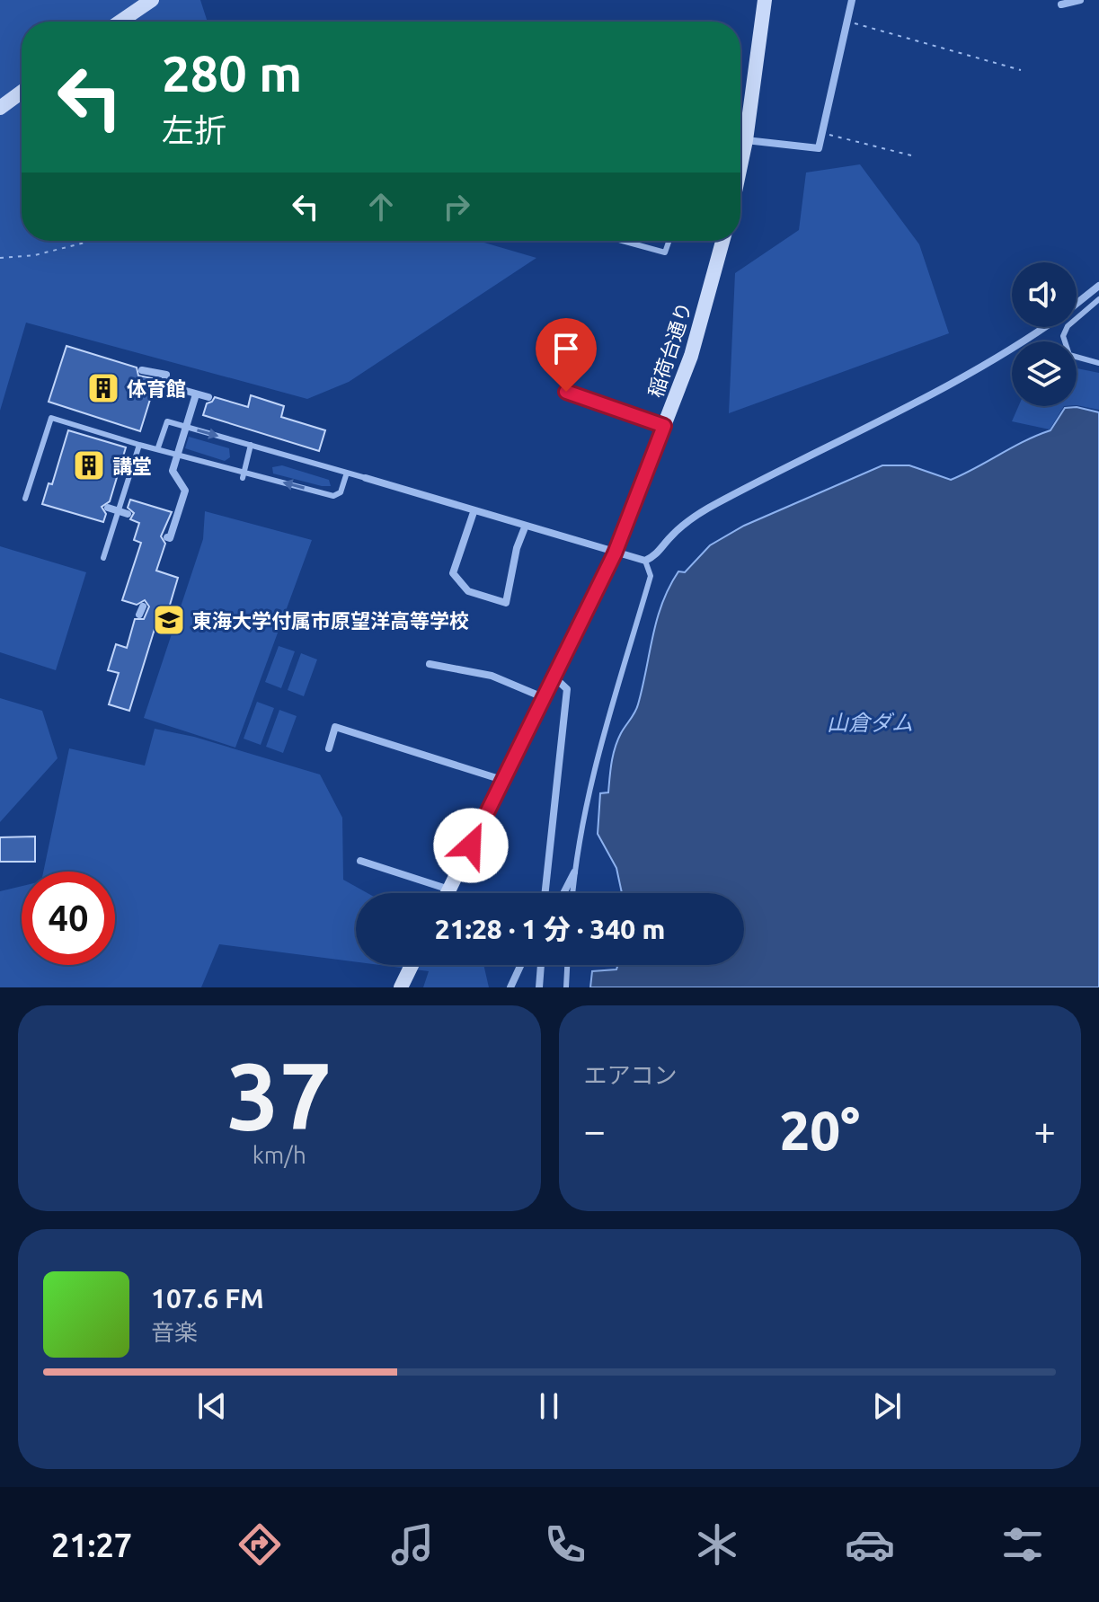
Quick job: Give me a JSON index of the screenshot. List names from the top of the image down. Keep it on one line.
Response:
{"streets":{"street":["稲荷台通り"]},"water":["山倉ダム"],"places":{"building":["体育館","講堂"],"school or university":["東海大学付属市原望洋高等学校"]},"page":{"turn":["280 m","左折"],"limit":"40","trip":"21:28 · 1 分 · 340 m","tile":[["37","km/h"],"エアコン"],"heat":["−","20°","+"],"song":["107.6 FM","音楽"],"tabs":"21:27"}}
